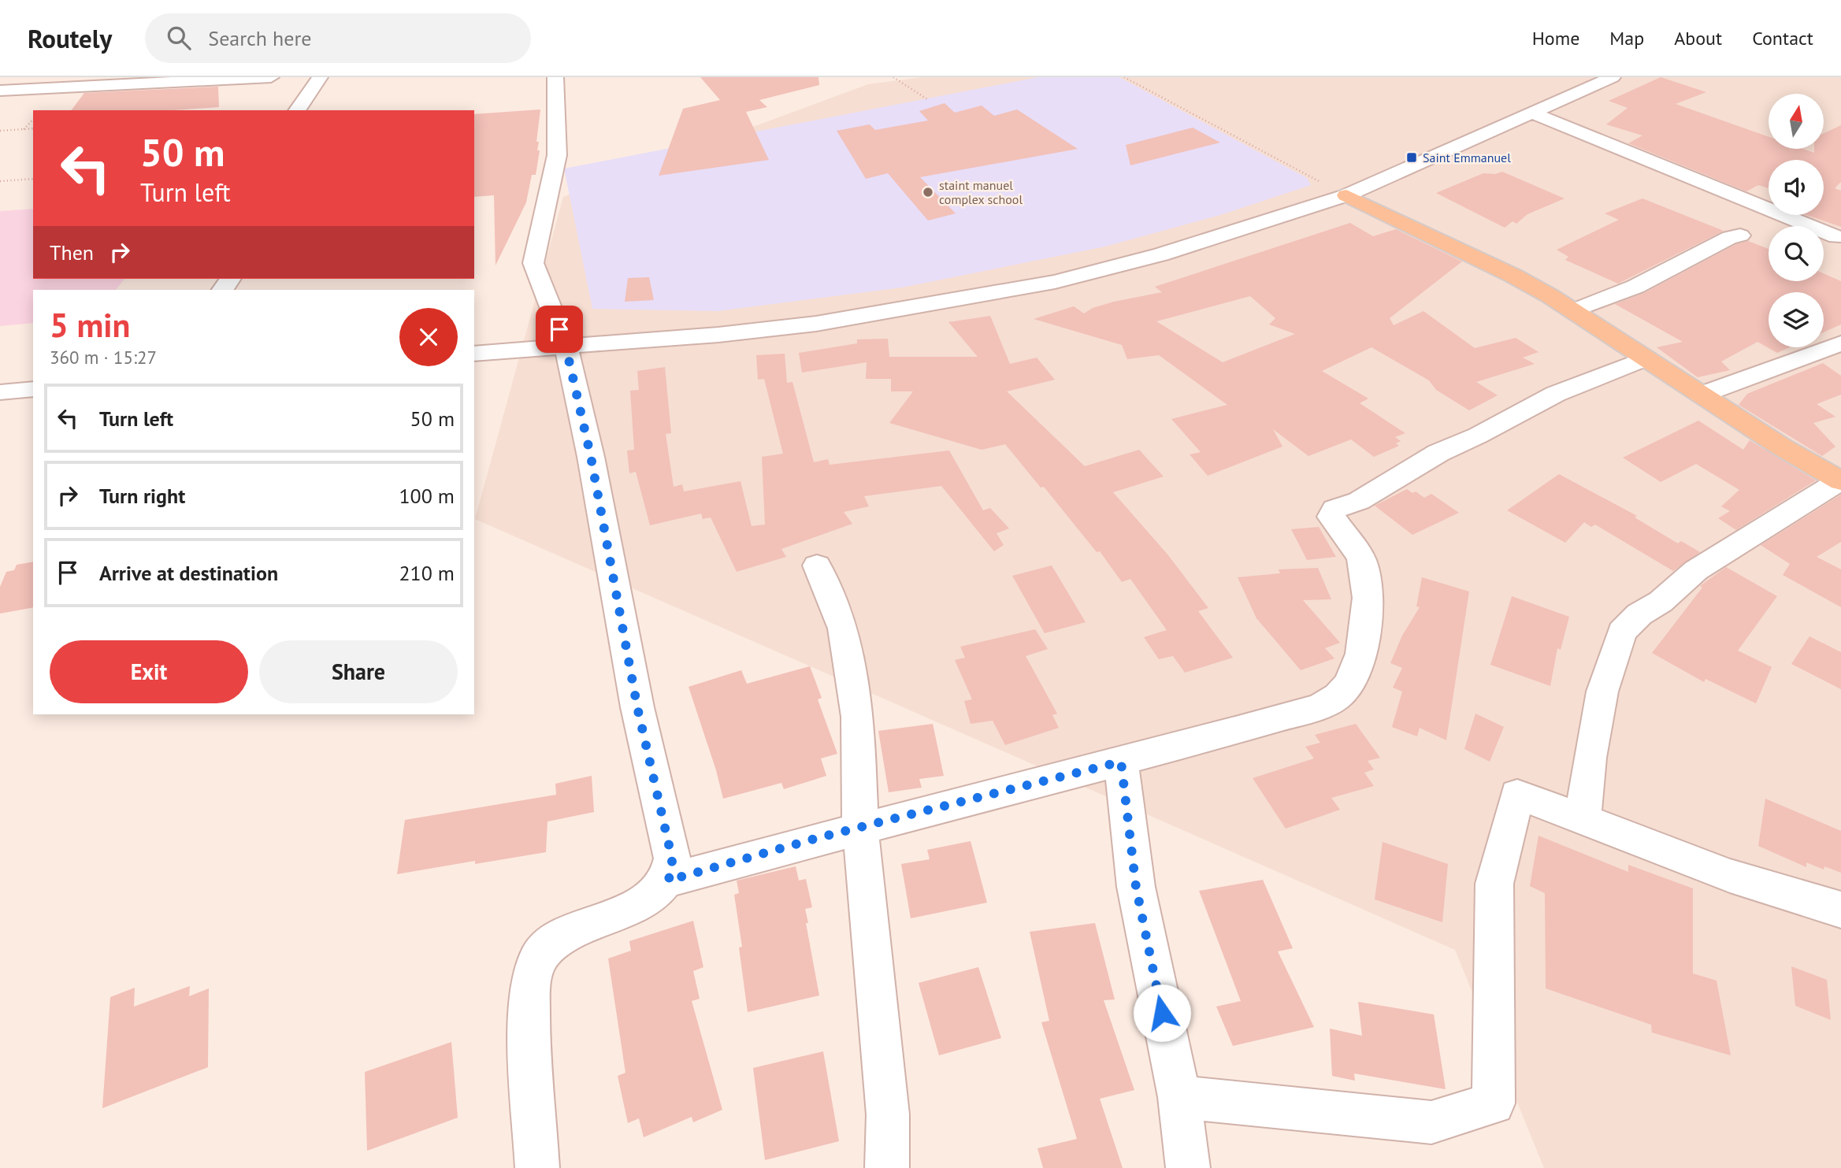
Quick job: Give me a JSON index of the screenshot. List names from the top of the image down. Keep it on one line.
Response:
{"places":{"transit":["Saint Emmanuel"],"other":["staint manuel complex school"]},"north":"top","page":{"header":"Routely","search":"Search here","nav":["Home","Map","About","Contact"],"turn":["50 m","Turn left"],"then":"Then","heading":["5 min","360 m · 15:27"],"list":[{"name":"Turn left","value":"50 m"},{"name":"Turn right","value":"100 m"},{"name":"Arrive at destination","value":"210 m"}],"buttons":["Exit","Share"]}}
